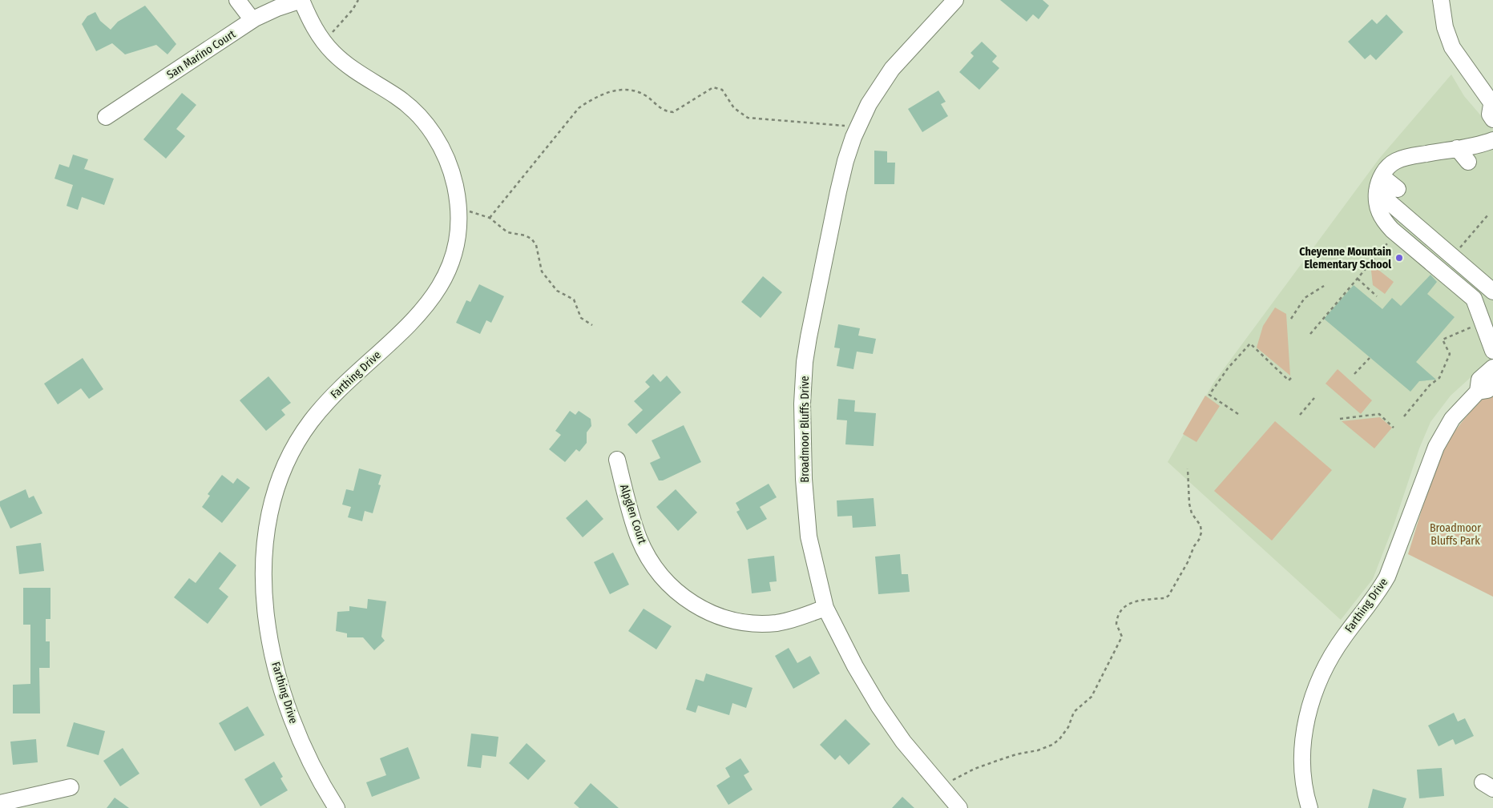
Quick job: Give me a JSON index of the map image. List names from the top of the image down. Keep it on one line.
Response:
{"streets":{"street":["San Marino Court","Farthing Drive","Broadmoor Bluffs Drive","Alpglen Court"]},"crossings":[["San Marino Court","Farthing Drive"],["Broadmoor Bluffs Drive","Alpglen Court"]],"parks":["Broadmoor Bluffs Park"],"places":["Cheyenne Mountain Elementary School"]}
